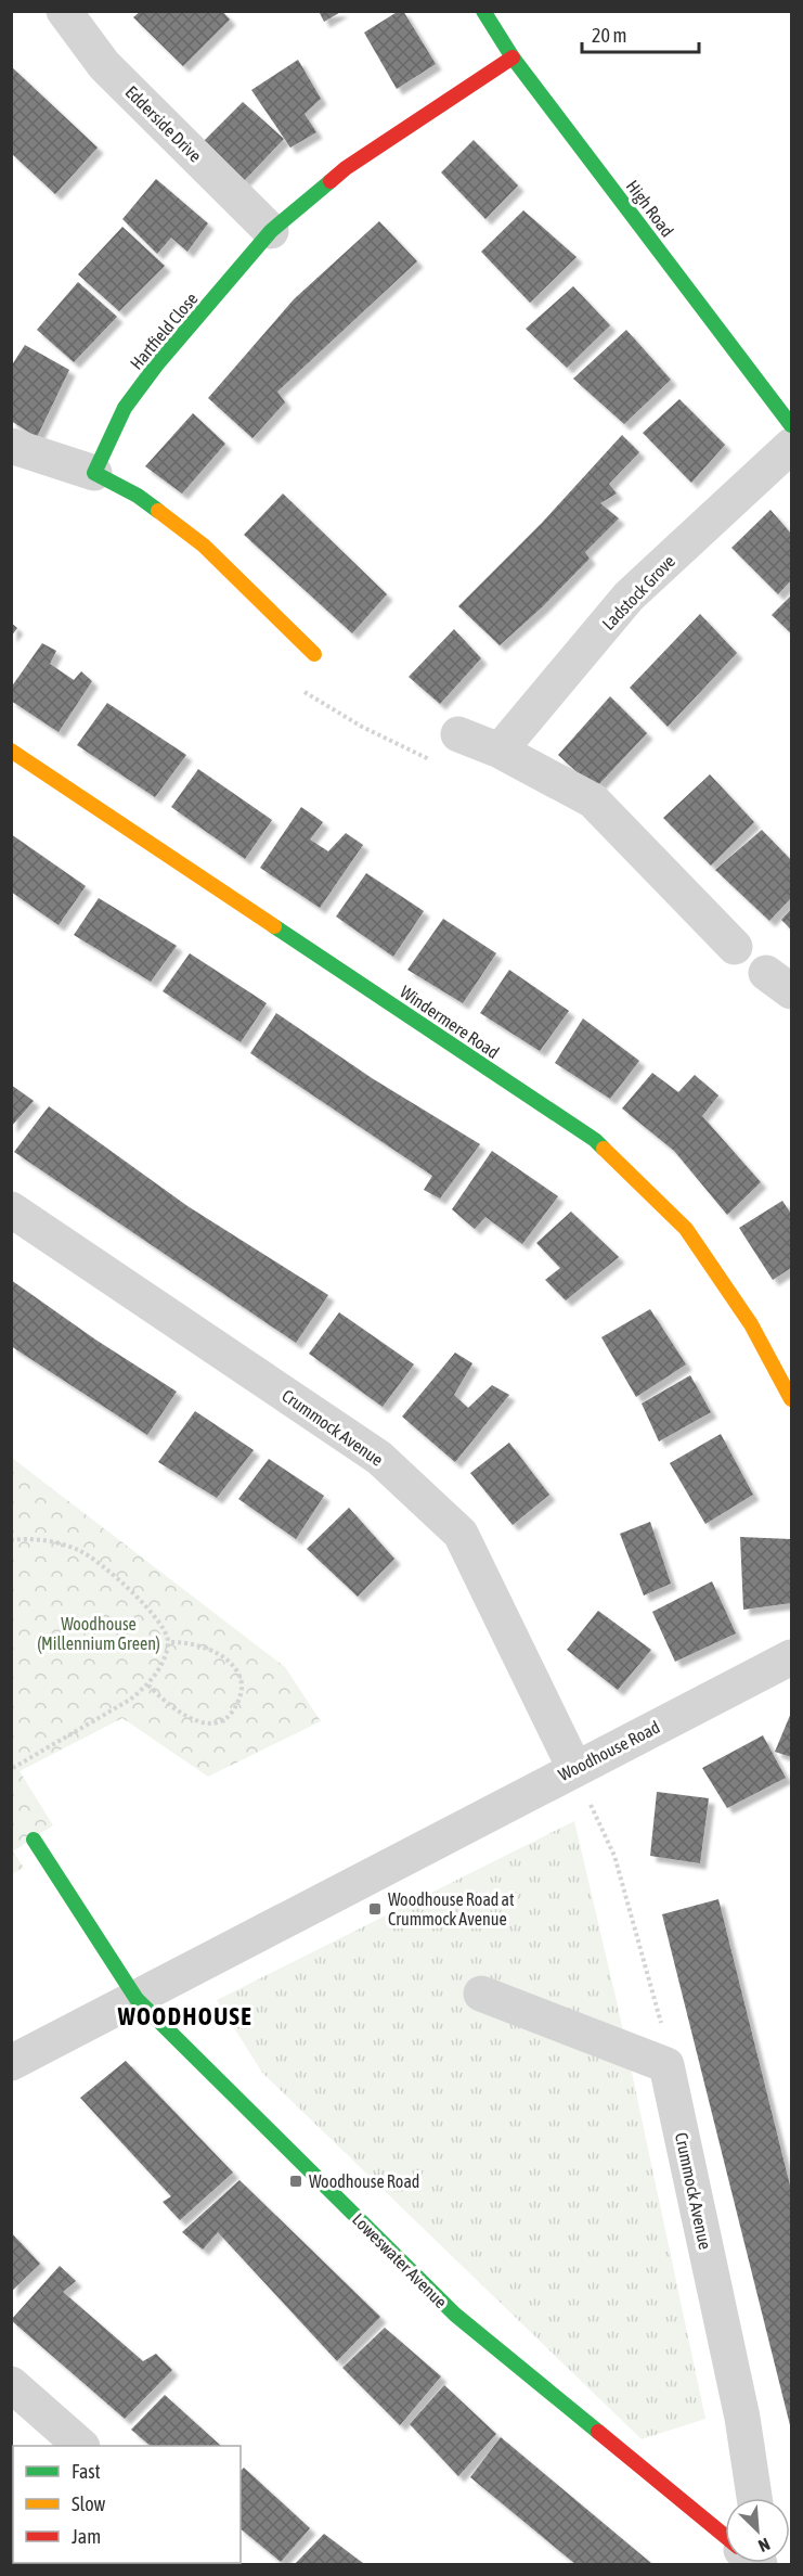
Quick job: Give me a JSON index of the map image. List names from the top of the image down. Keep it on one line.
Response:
{"streets":{"street":["Edderside Drive","High Road","Hartfield Close","Ladstock Grove","Windermere Road","Crummock Avenue","Woodhouse Road","Loweswater Avenue"]},"crossings":[["Edderside Drive","Hartfield Close"],["High Road","Hartfield Close"],["Crummock Avenue","Woodhouse Road"],["Woodhouse Road","Loweswater Avenue"]],"districts":["WOODHOUSE"],"parks":["Woodhouse (Millennium Green)"],"places":{"transit":["Woodhouse Road at Crummock Avenue","Woodhouse Road"]},"legend":["Fast","Slow","Jam"],"scale_bar":"20 m","north":"bottom right"}
